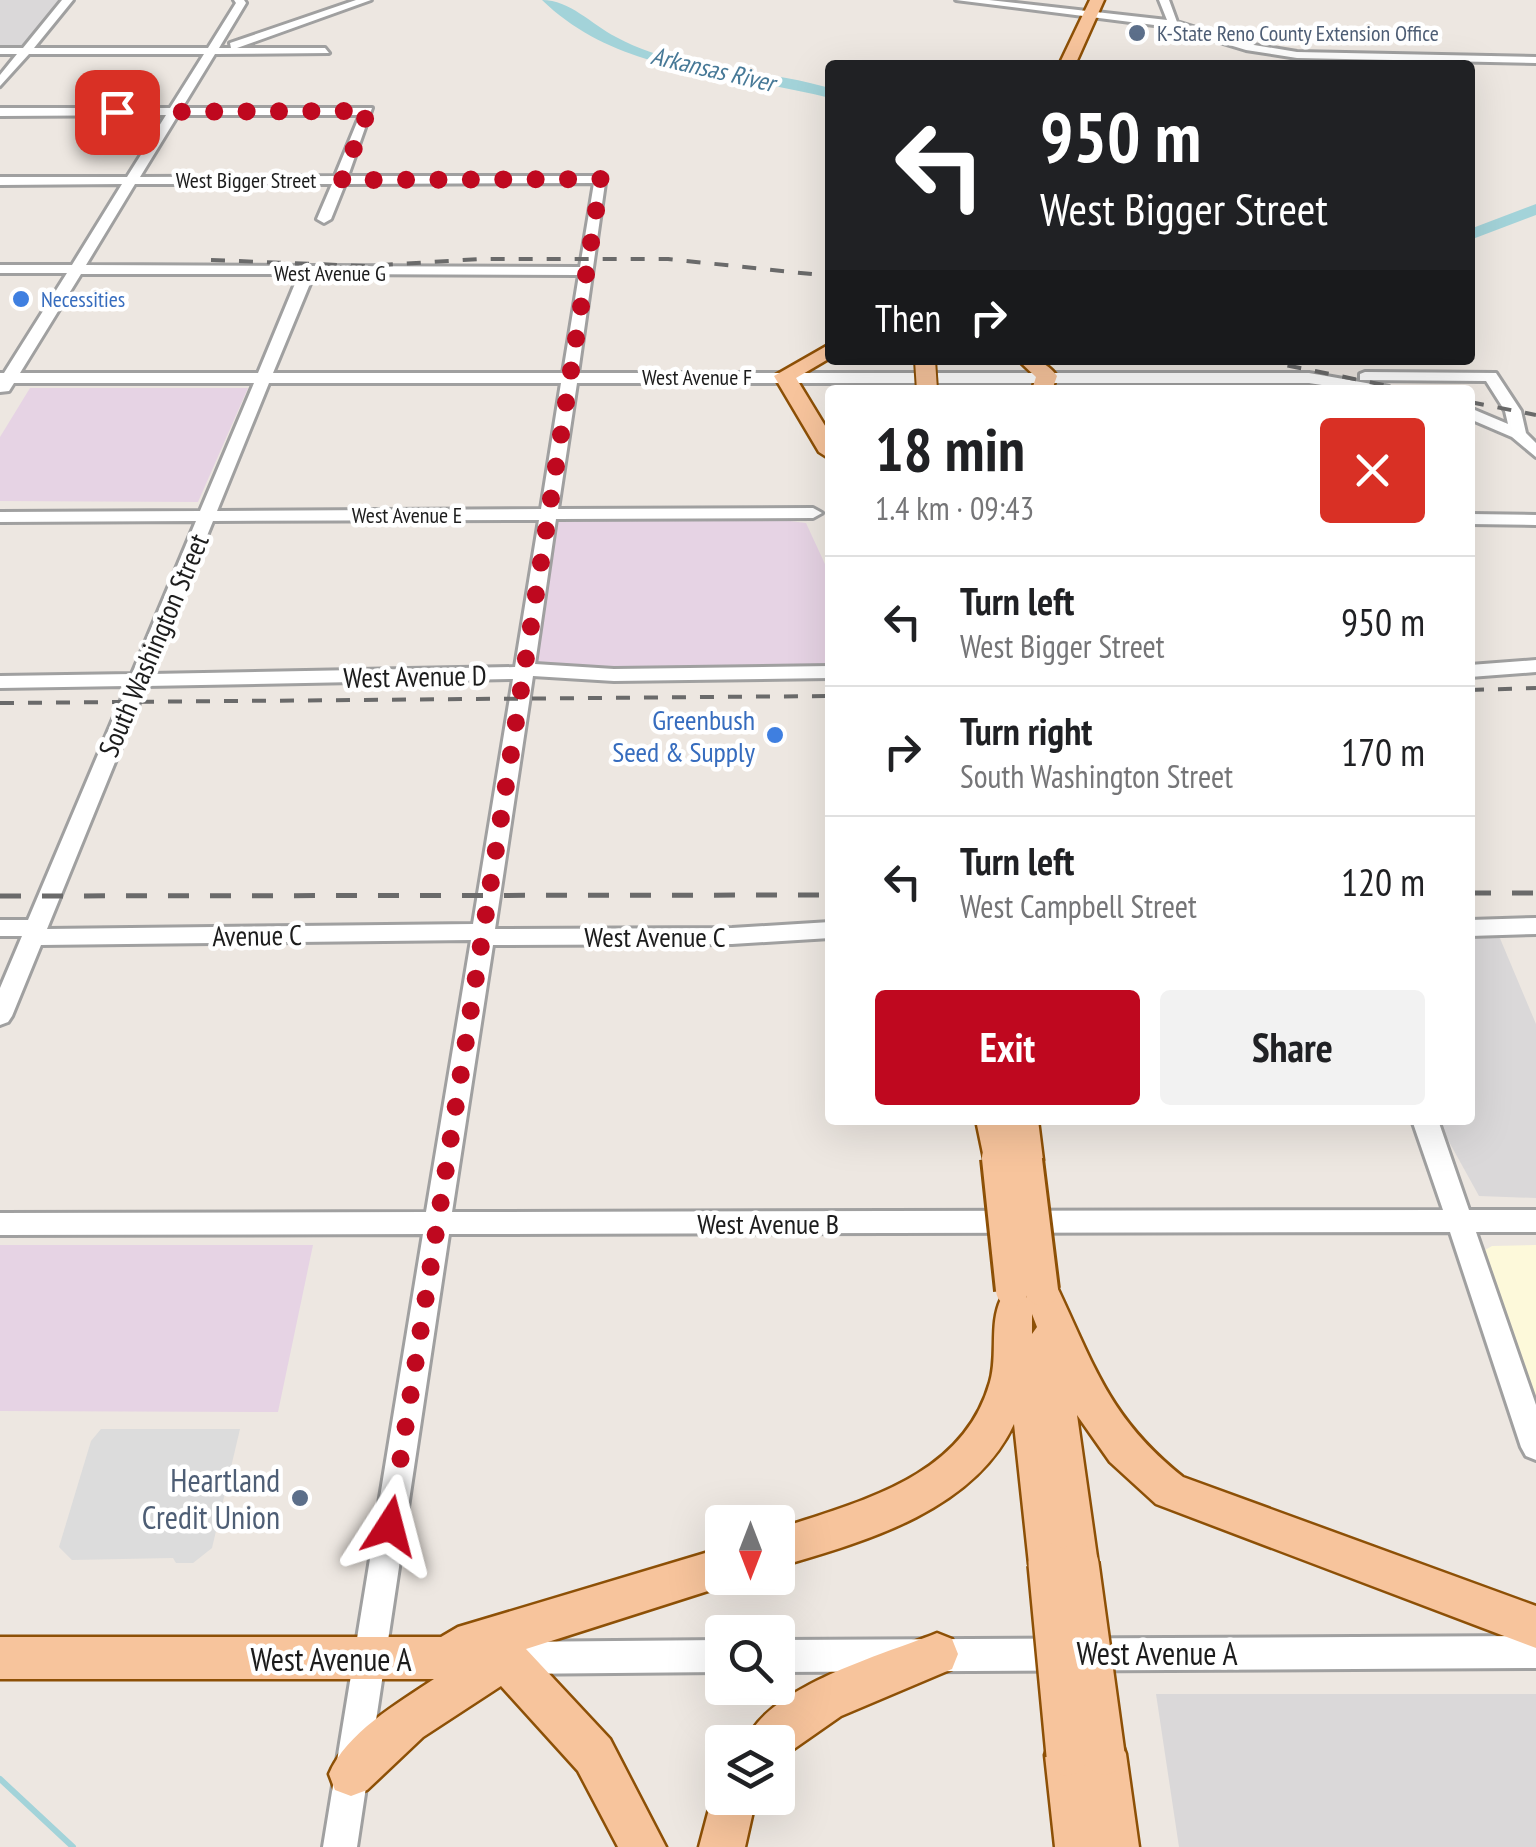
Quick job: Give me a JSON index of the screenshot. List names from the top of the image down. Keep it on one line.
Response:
{"streets":{"main road":["West Avenue A"],"street":["West Bigger Street","West Avenue G","West Avenue F","West Avenue E","South Washington Street","West Avenue D","Avenue C","West Avenue C","West Avenue B"]},"crossings":[["West Bigger Street","West Avenue G"],["West Avenue G","South Washington Street"],["West Avenue F","South Washington Street"],["West Avenue E","South Washington Street"],["South Washington Street","West Avenue D"],["South Washington Street","Avenue C"],["Avenue C","West Avenue C"]],"water":["Arkansas River"],"places":["K-State Reno County Extension Office","Necessities","Greenbush Seed & Supply","Heartland Credit Union"],"north":"bottom","page":{"turn":["950 m","West Bigger Street"],"then":"Then","heading":["18 min","1.4 km · 09:43"],"list":[{"name":"Turn left","note":"West Bigger Street","value":"950 m"},{"name":"Turn right","note":"South Washington Street","value":"170 m"},{"name":"Turn left","note":"West Campbell Street","value":"120 m"}],"buttons":["Exit","Share"]}}
